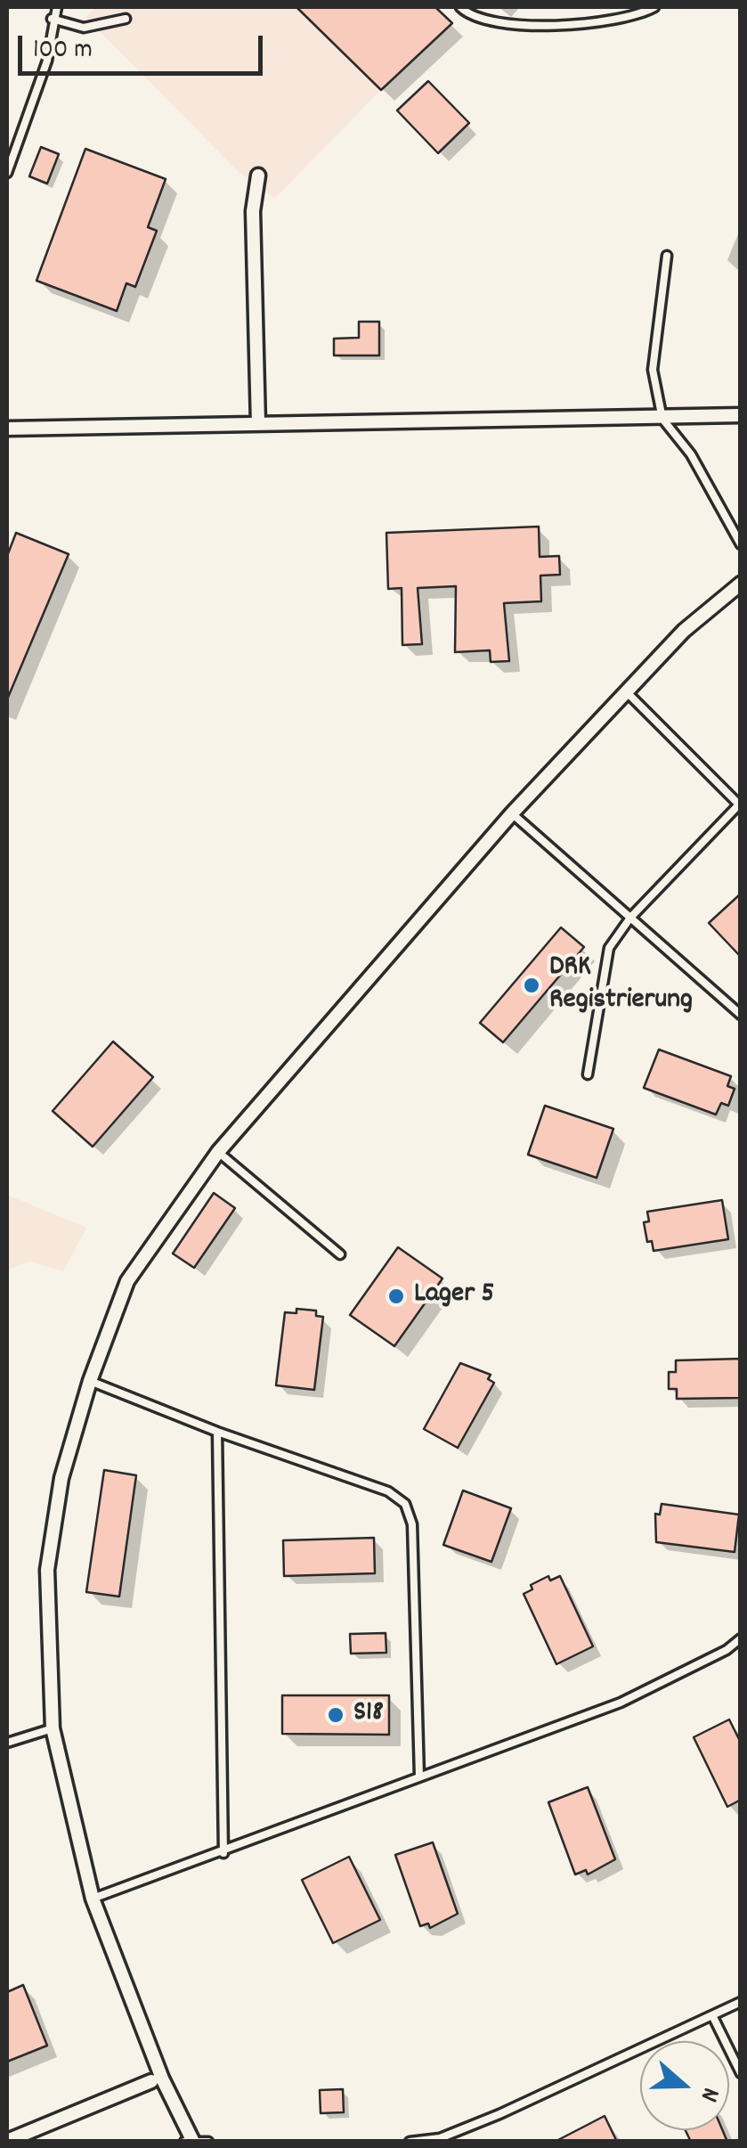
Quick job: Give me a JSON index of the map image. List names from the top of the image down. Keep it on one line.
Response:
{"places":["DRK Registrierung","Lager 5","S18"],"scale_bar":"100 m","north":"right"}
